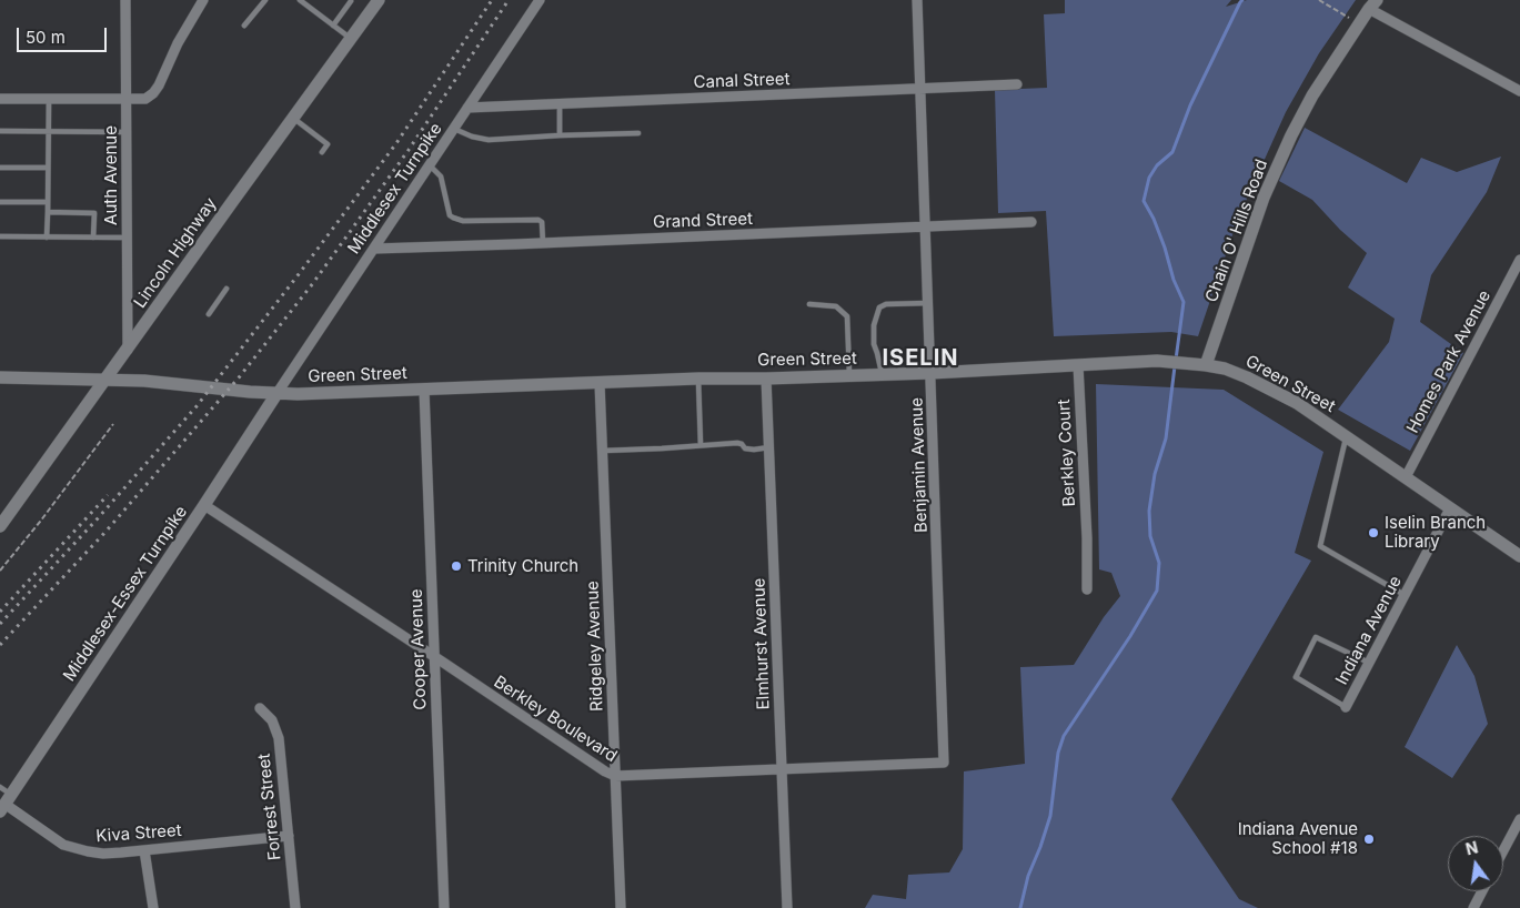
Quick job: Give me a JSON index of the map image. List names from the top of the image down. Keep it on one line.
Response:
{"streets":{"street":["Canal Street","Auth Avenue","Middlesex Turnpike","Grand Street","Chain O' Hills Road","Lincoln Highway","Green Street","Homes Park Avenue","Berkley Court","Benjamin Avenue","Middlesex-Essex Turnpike","Indiana Avenue","Elmhurst Avenue","Ridgeley Avenue","Cooper Avenue","Berkley Boulevard","Forrest Street","Kiva Street"]},"crossings":[["Canal Street","Middlesex Turnpike"],["Canal Street","Benjamin Avenue"],["Auth Avenue","Lincoln Highway"],["Middlesex Turnpike","Grand Street"],["Middlesex Turnpike","Green Street"],["Middlesex Turnpike","Middlesex-Essex Turnpike"],["Grand Street","Benjamin Avenue"],["Chain O' Hills Road","Green Street"],["Lincoln Highway","Green Street"],["Green Street","Homes Park Avenue"],["Green Street","Berkley Court"],["Green Street","Benjamin Avenue"],["Green Street","Middlesex-Essex Turnpike"],["Green Street","Indiana Avenue"],["Green Street","Elmhurst Avenue"],["Green Street","Ridgeley Avenue"],["Green Street","Cooper Avenue"],["Benjamin Avenue","Berkley Boulevard"],["Middlesex-Essex Turnpike","Berkley Boulevard"],["Middlesex-Essex Turnpike","Kiva Street"],["Elmhurst Avenue","Berkley Boulevard"],["Ridgeley Avenue","Berkley Boulevard"],["Cooper Avenue","Berkley Boulevard"],["Forrest Street","Kiva Street"]],"districts":["ISELIN"],"places":["Iselin Branch Library","Trinity Church","Indiana Avenue School #18"],"scale_bar":"50 m","north":"top"}
